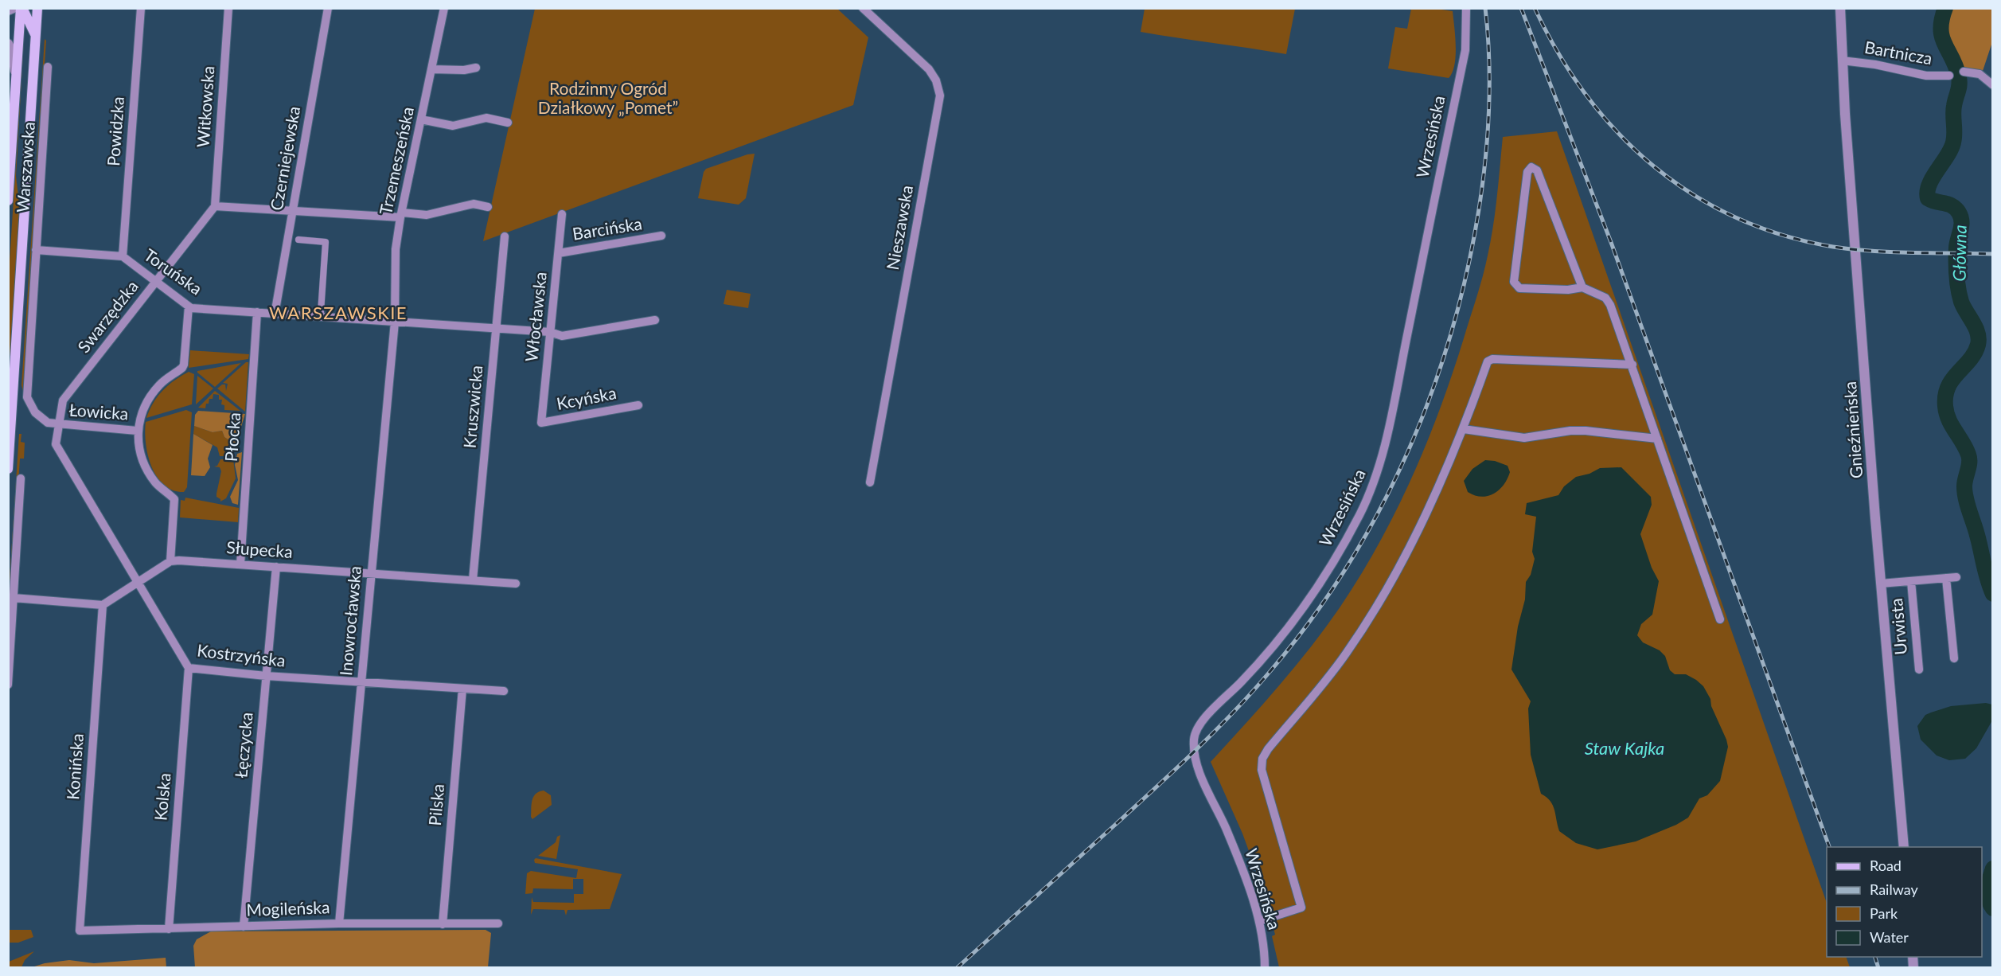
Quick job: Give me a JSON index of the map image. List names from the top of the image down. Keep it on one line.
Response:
{"streets":{"main road":["Warszawska"],"street":["Bartnicza","Witkowska","Powidzka","Wrzesińska","Czerniejewska","Trzemeszeńska","Nieszawska","Barcińska","Toruńska","Swarzędzka","Włocławska","Kcyńska","Kruszwicka","Łowicka","Gnieźnieńska","Płocka","Słupecka","Inowrocławska","Urwista","Kostrzyńska","Łęczycka","Konińska","Kolska","Pilska","Mogileńska"]},"crossings":[["Bartnicza","Gnieźnieńska"],["Witkowska","Swarzędzka"],["Powidzka","Toruńska"],["Czerniejewska","Toruńska"],["Trzemeszeńska","Toruńska"],["Trzemeszeńska","Inowrocławska"],["Warszawska","Toruńska"],["Warszawska","Swarzędzka"],["Warszawska","Łowicka"],["Barcińska","Włocławska"],["Toruńska","Swarzędzka"],["Toruńska","Włocławska"],["Toruńska","Kruszwicka"],["Toruńska","Płocka"],["Toruńska","Inowrocławska"],["Swarzędzka","Łowicka"],["Swarzędzka","Kostrzyńska"],["Włocławska","Kcyńska"],["Kruszwicka","Słupecka"],["Gnieźnieńska","Urwista"],["Płocka","Słupecka"],["Słupecka","Inowrocławska"],["Słupecka","Łęczycka"],["Inowrocławska","Kostrzyńska"],["Inowrocławska","Mogileńska"],["Kostrzyńska","Łęczycka"],["Kostrzyńska","Kolska"],["Kostrzyńska","Pilska"],["Łęczycka","Mogileńska"],["Konińska","Mogileńska"],["Kolska","Mogileńska"],["Pilska","Mogileńska"]],"districts":["WARSZAWSKIE"],"water":["Główna","Staw Kajka"],"parks":["Rodzinny Ogród Działkowy „Pomet”"],"legend":["Road","Railway","Park","Water"]}
